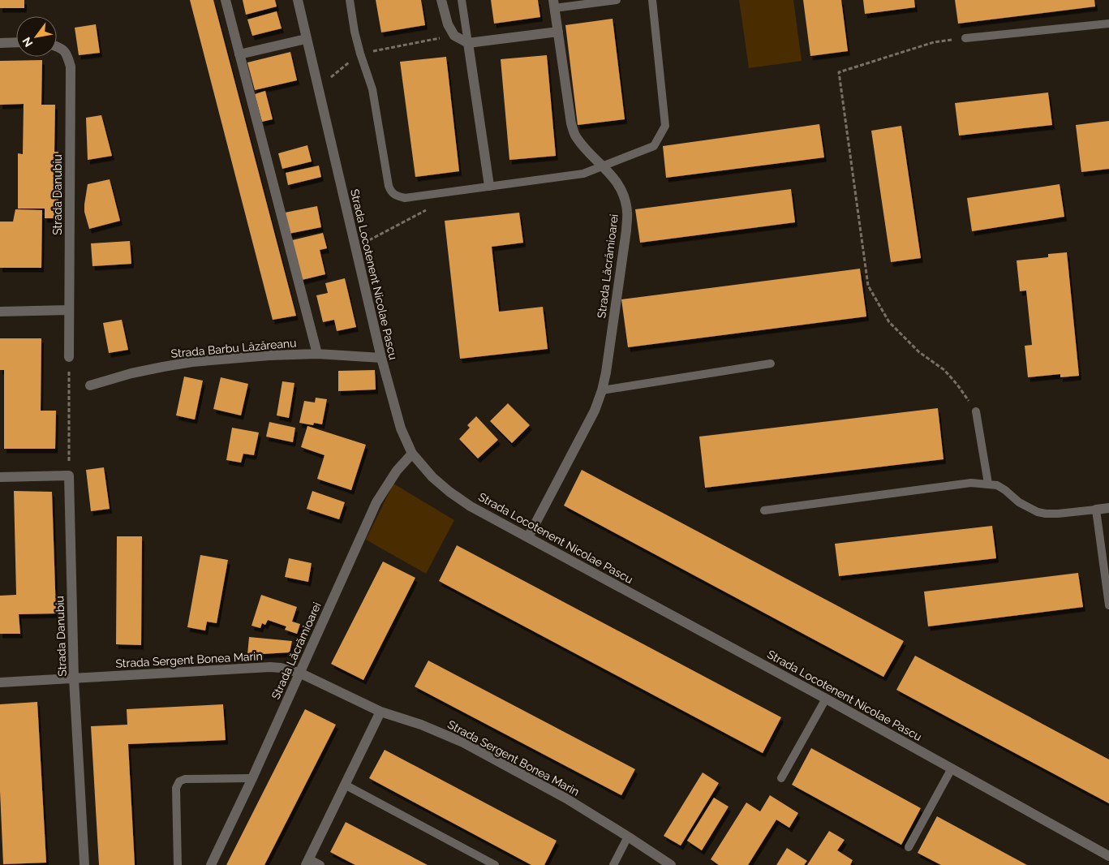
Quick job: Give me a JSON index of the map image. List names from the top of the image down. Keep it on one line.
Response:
{"streets":{"street":["Strada Danubiu","Strada Lăcrămioarei","Strada Locotenent Nicolae Pascu","Strada Barbu Lăzăreanu","Strada Sergent Bonea Marin"]},"crossings":[["Strada Danubiu","Strada Sergent Bonea Marin"],["Strada Lăcrămioarei","Strada Locotenent Nicolae Pascu"],["Strada Lăcrămioarei","Strada Sergent Bonea Marin"],["Strada Locotenent Nicolae Pascu","Strada Barbu Lăzăreanu"]],"north":"bottom left"}
